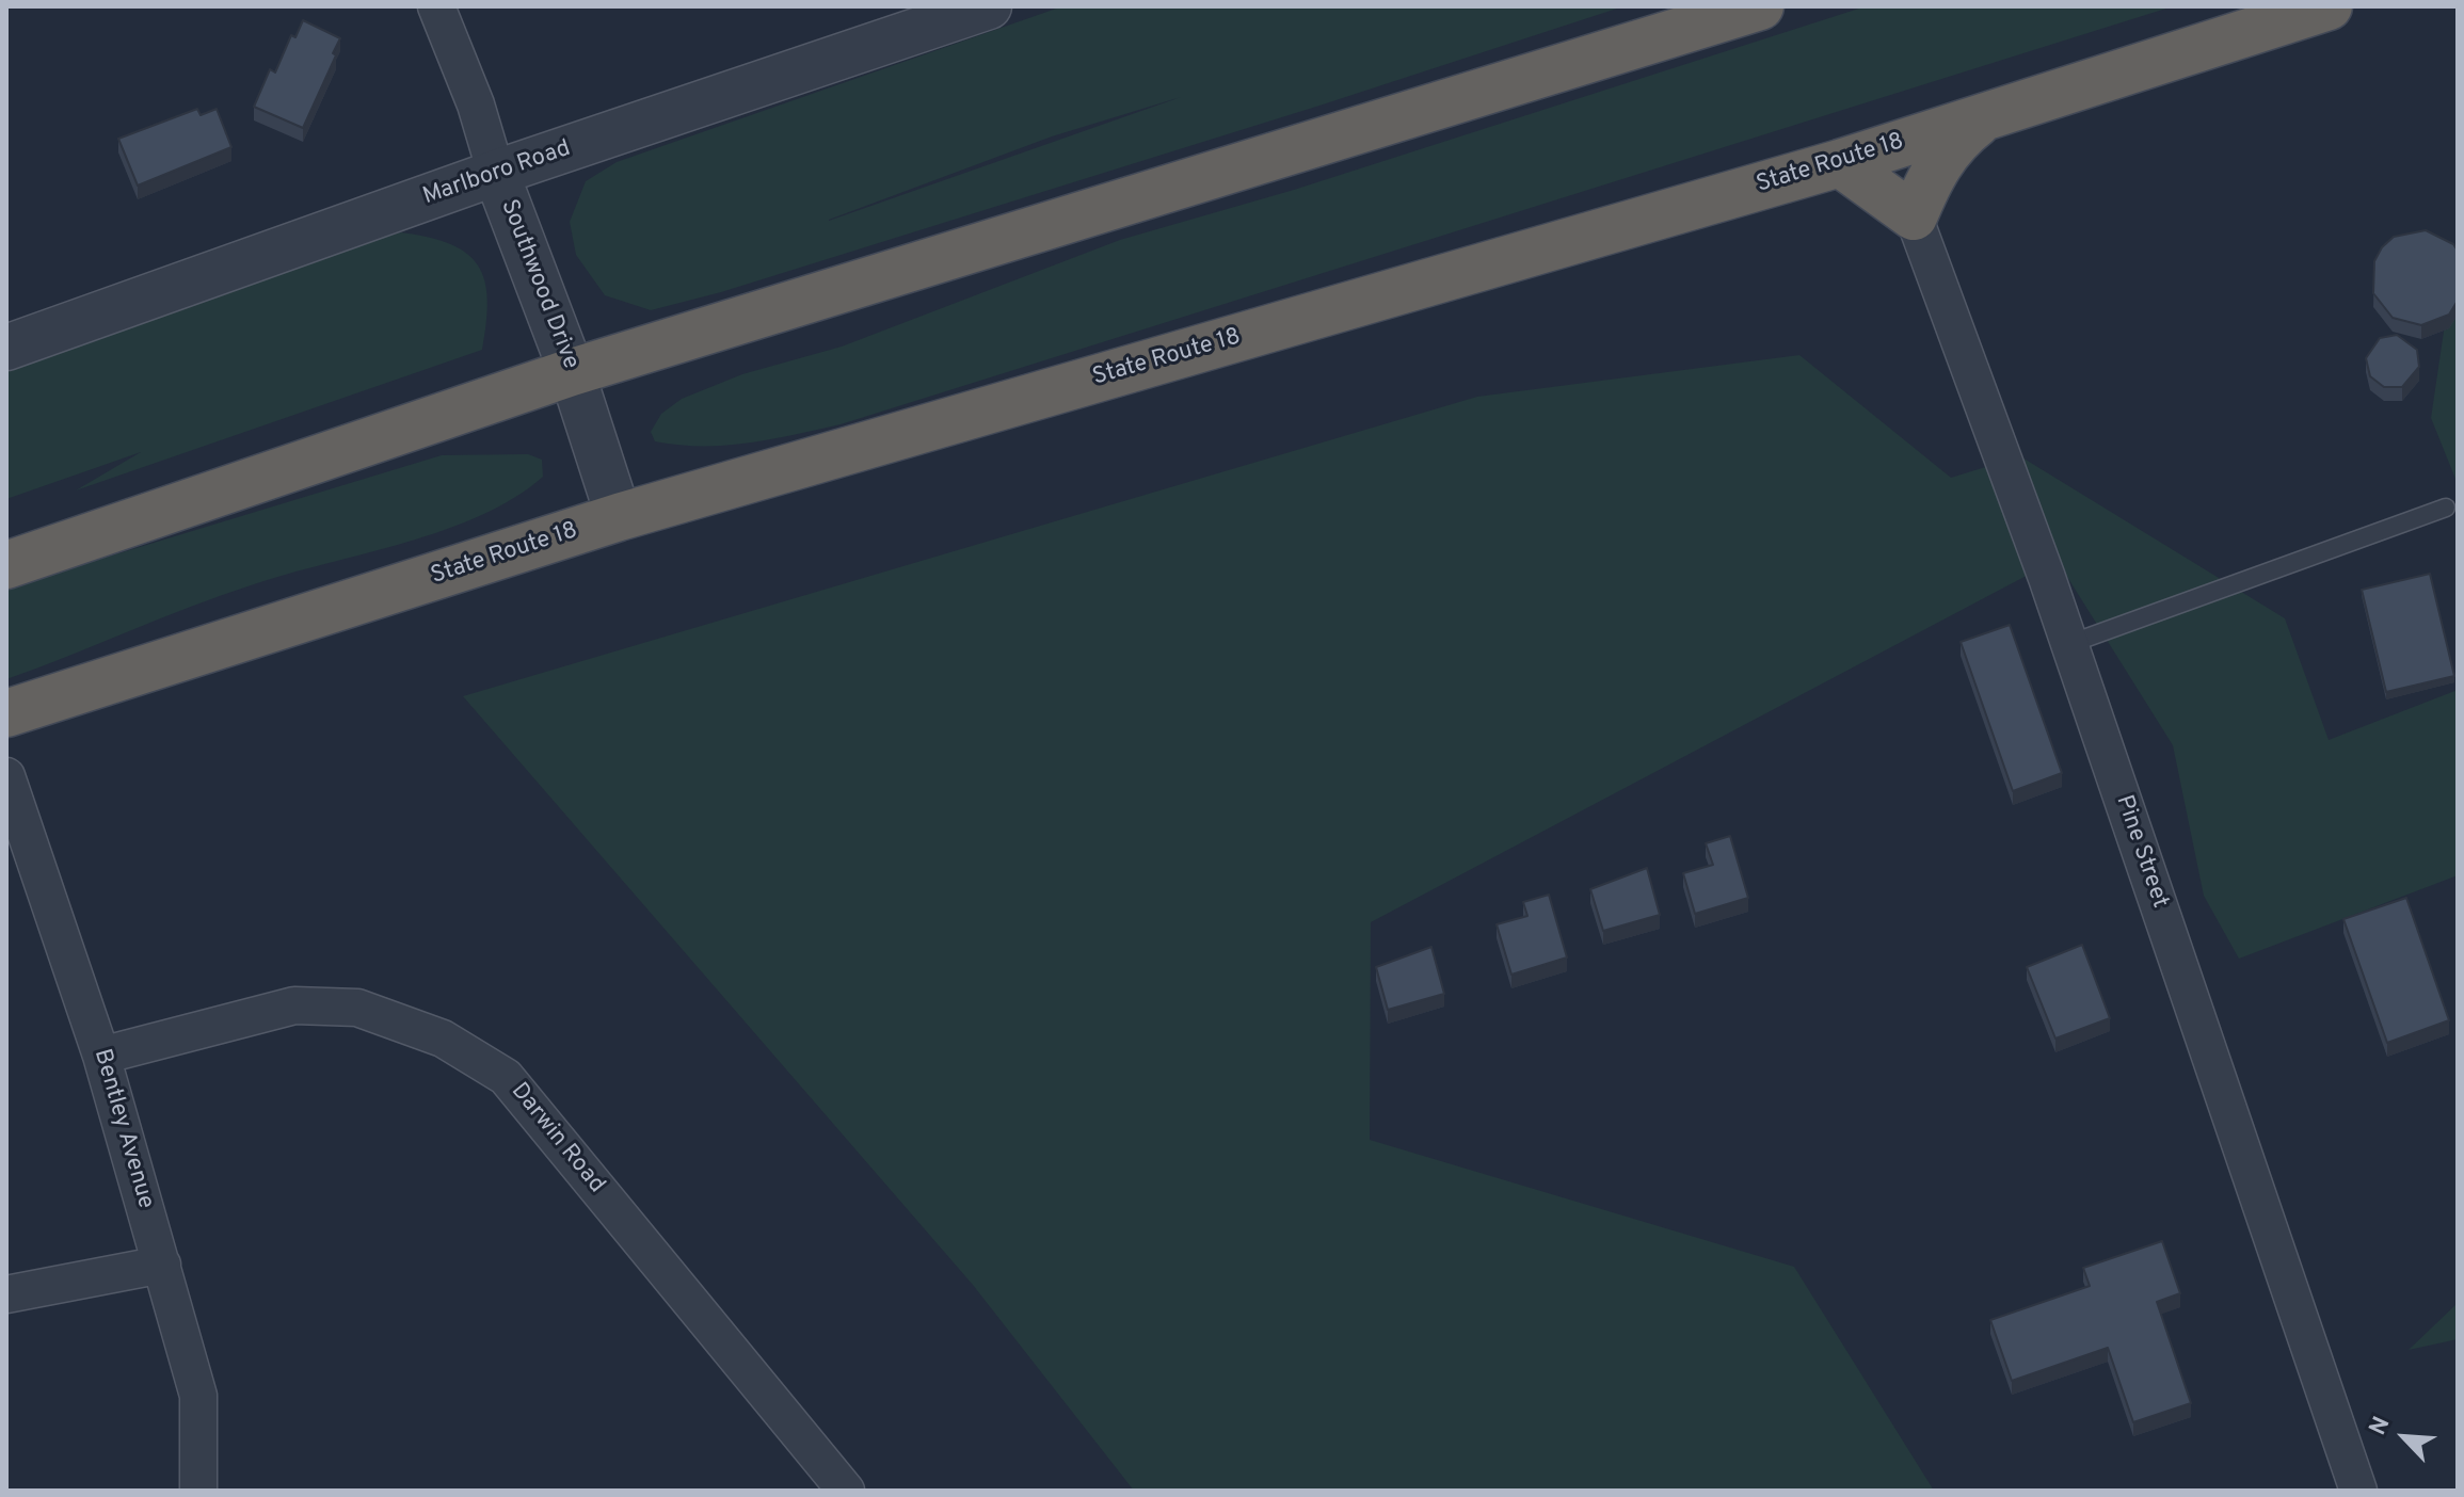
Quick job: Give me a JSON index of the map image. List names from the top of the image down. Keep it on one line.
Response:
{"streets":{"highway":["State Route 18"],"street":["Marlboro Road","Southwood Drive","Pine Street","Bentley Avenue","Darwin Road"]},"crossings":[["State Route 18","Southwood Drive"],["Marlboro Road","Southwood Drive"],["Bentley Avenue","Darwin Road"]],"north":"top left"}
